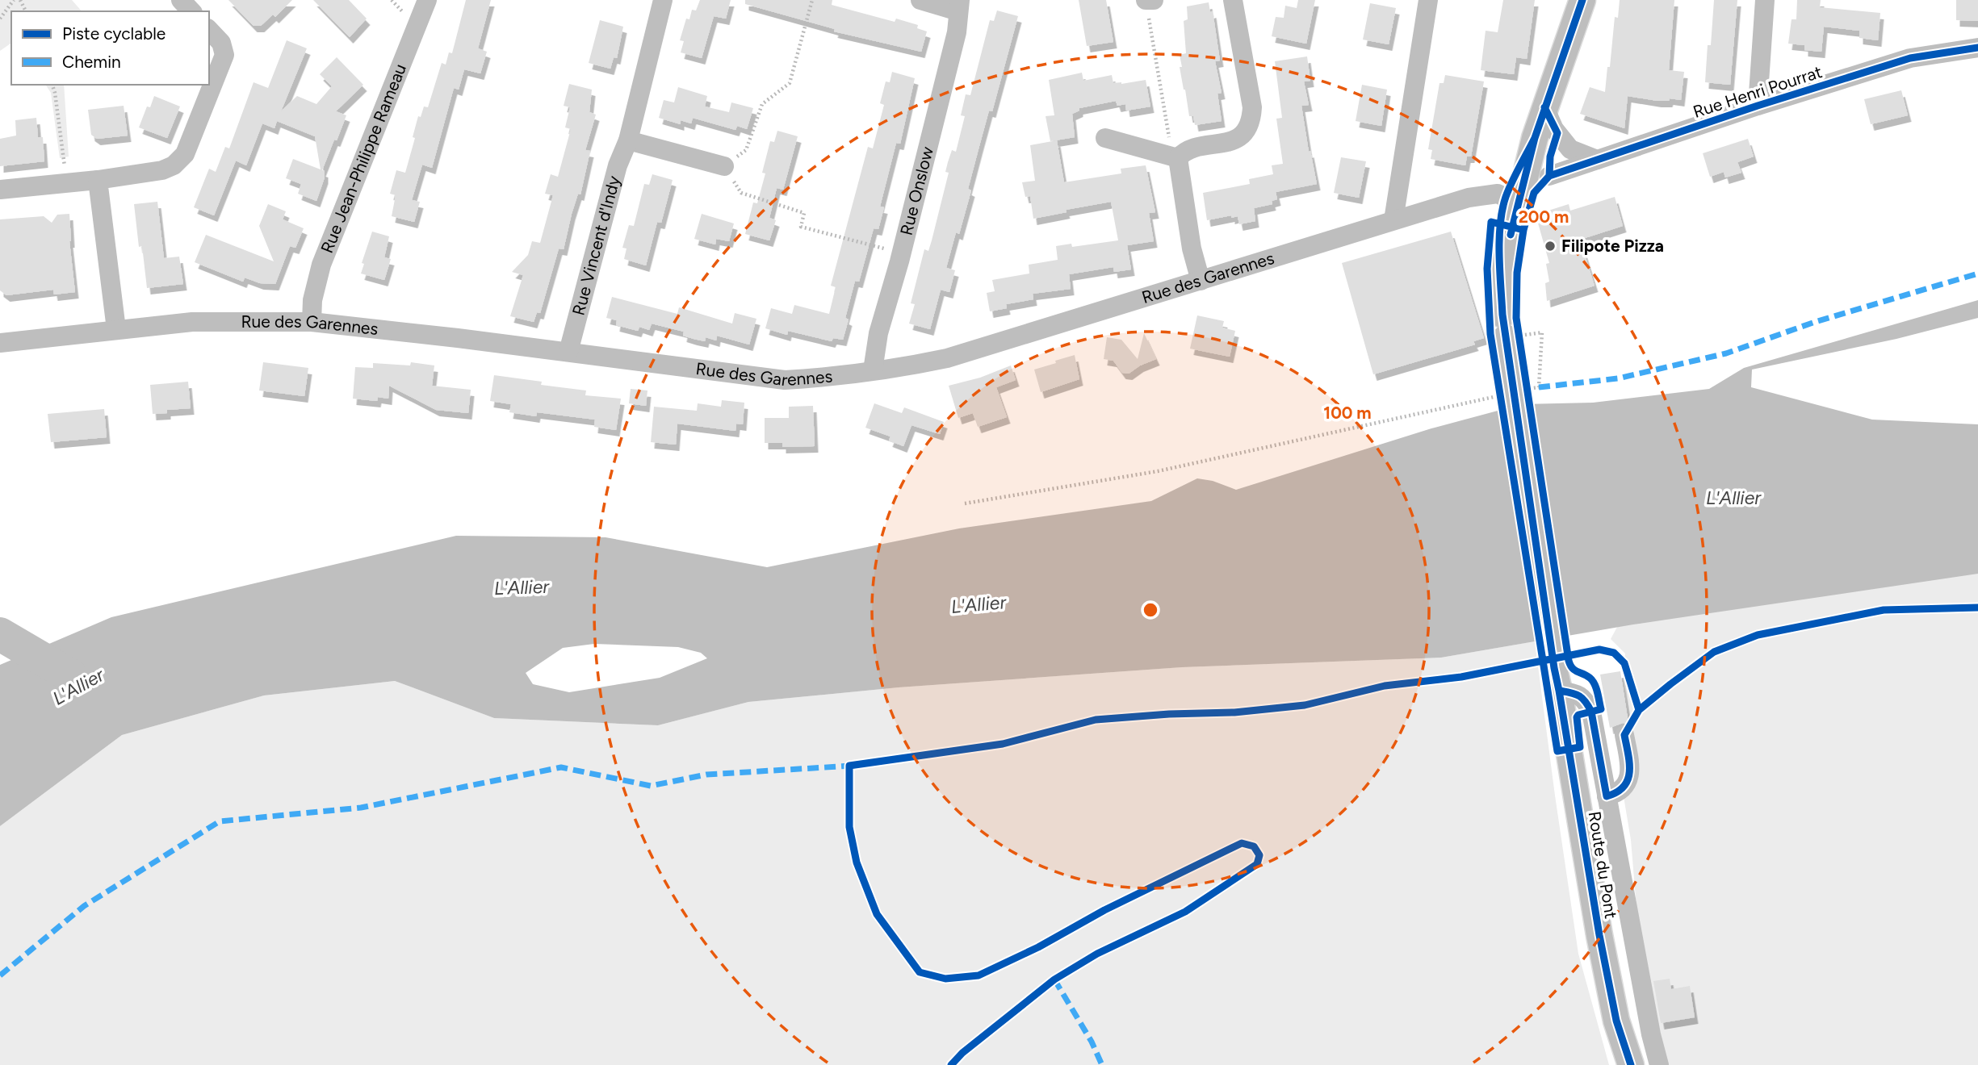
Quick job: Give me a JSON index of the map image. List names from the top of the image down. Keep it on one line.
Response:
{"streets":{"main road":["Route du Pont"],"street":["Rue Henri Pourrat","Rue Jean-Philippe Rameau","Rue Onslow","Rue Vincent d'Indy","Rue des Garennes"]},"crossings":[["Rue Jean-Philippe Rameau","Rue des Garennes"],["Rue Onslow","Rue des Garennes"],["Rue Vincent d'Indy","Rue des Garennes"]],"water":["L'Allier"],"places":["Filipote Pizza"],"legend":["Piste cyclable","Chemin"],"rings":["200 m","100 m"]}
